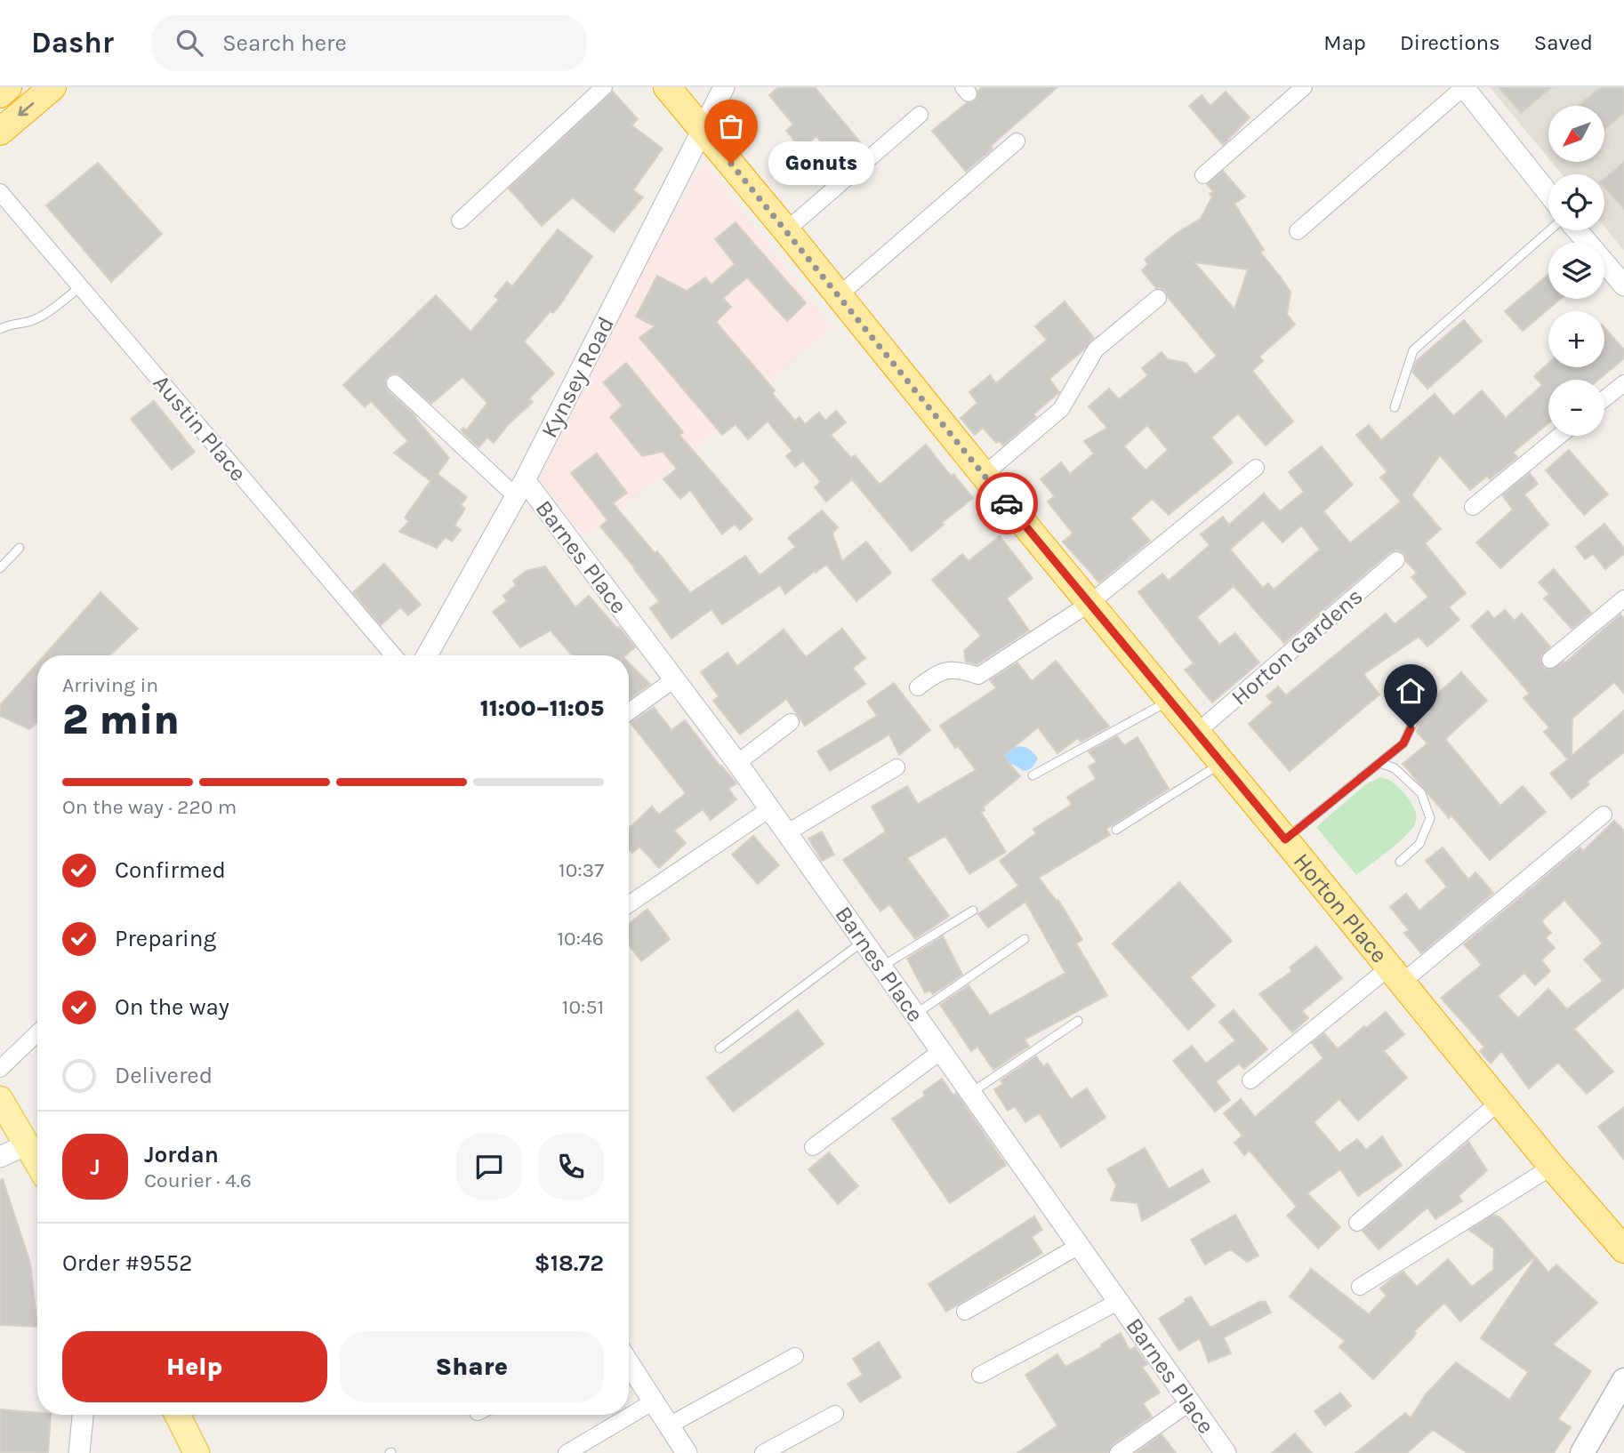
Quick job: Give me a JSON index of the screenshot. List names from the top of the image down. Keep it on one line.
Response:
{"streets":{"highway":["Horton Place"],"street":["Kynsey Road","Austin Place","Barnes Place","Horton Gardens"]},"crossings":[["Kynsey Road","Barnes Place"],["Kynsey Road","Horton Place"],["Horton Gardens","Horton Place"]],"places":["Gonuts"],"north":"bottom left","page":{"header":"Dashr","search":"Search here","nav":["Map","Directions","Saved"],"map_buttons":["+","−"],"bubble":"Gonuts","heading":["2 min","Arriving in","11:00–11:05"],"panel":["Jordan","Courier · 4.6","Order #9552","$18.72"],"bar":"On the way · 220 m","list":[["Confirmed","10:37"],["Preparing","10:46"],["On the way","10:51"],"Delivered"],"round":"J","buttons":["Help","Share"]}}
